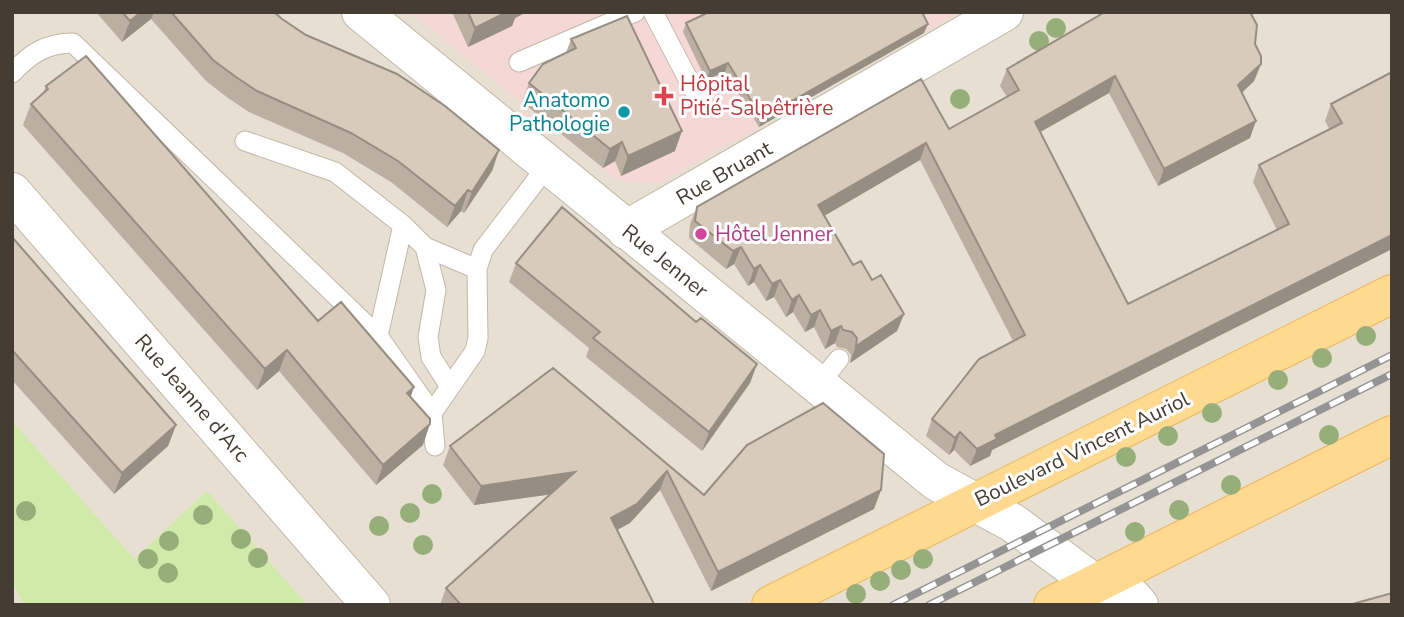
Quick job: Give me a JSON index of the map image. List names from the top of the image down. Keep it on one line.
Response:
{"streets":{"main road":["Boulevard Vincent Auriol"],"street":["Rue Bruant","Rue Jenner","Rue Jeanne d'Arc"]},"crossings":[["Rue Bruant","Rue Jenner"],["Rue Jenner","Boulevard Vincent Auriol"]],"places":{"health":["Hôpital Pitié-Salpêtrière"],"other":["Anatomo Pathologie","Hôtel Jenner"]}}
